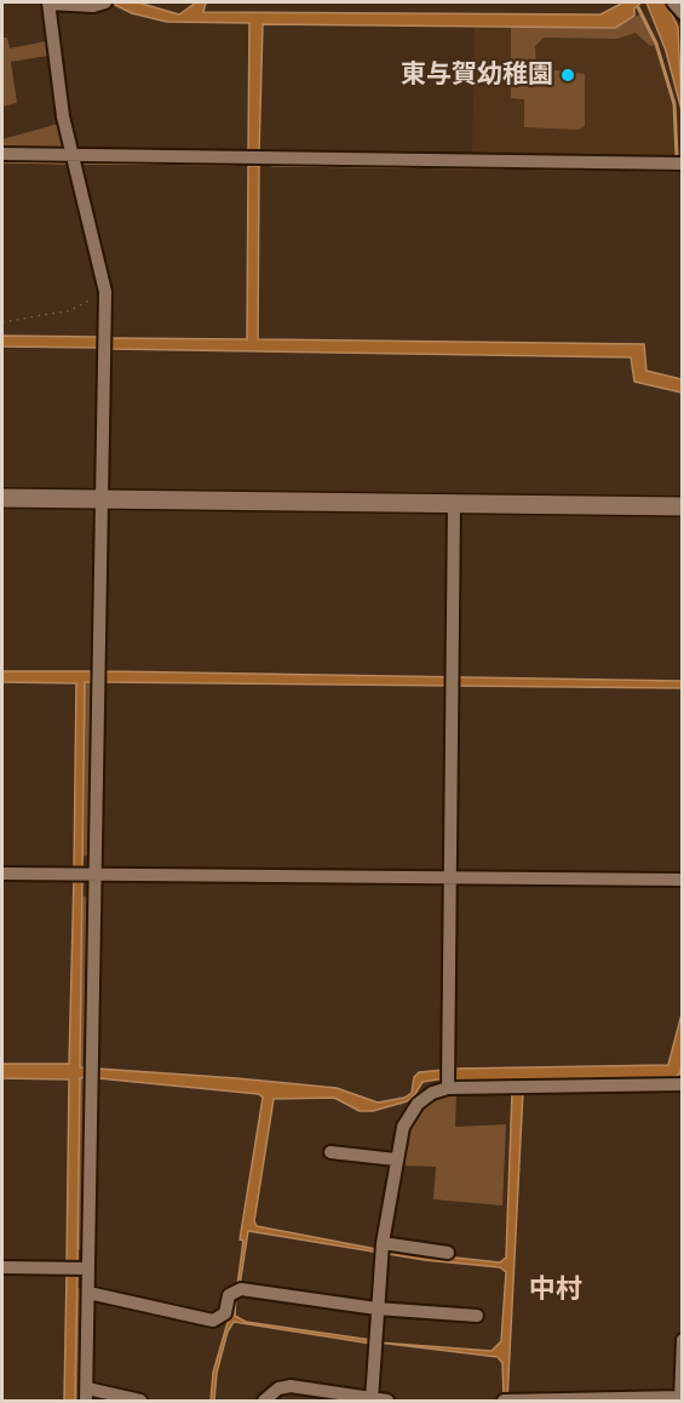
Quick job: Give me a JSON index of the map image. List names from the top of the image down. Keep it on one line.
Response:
{"districts":["中村"],"places":["東与賀幼稚園"]}
